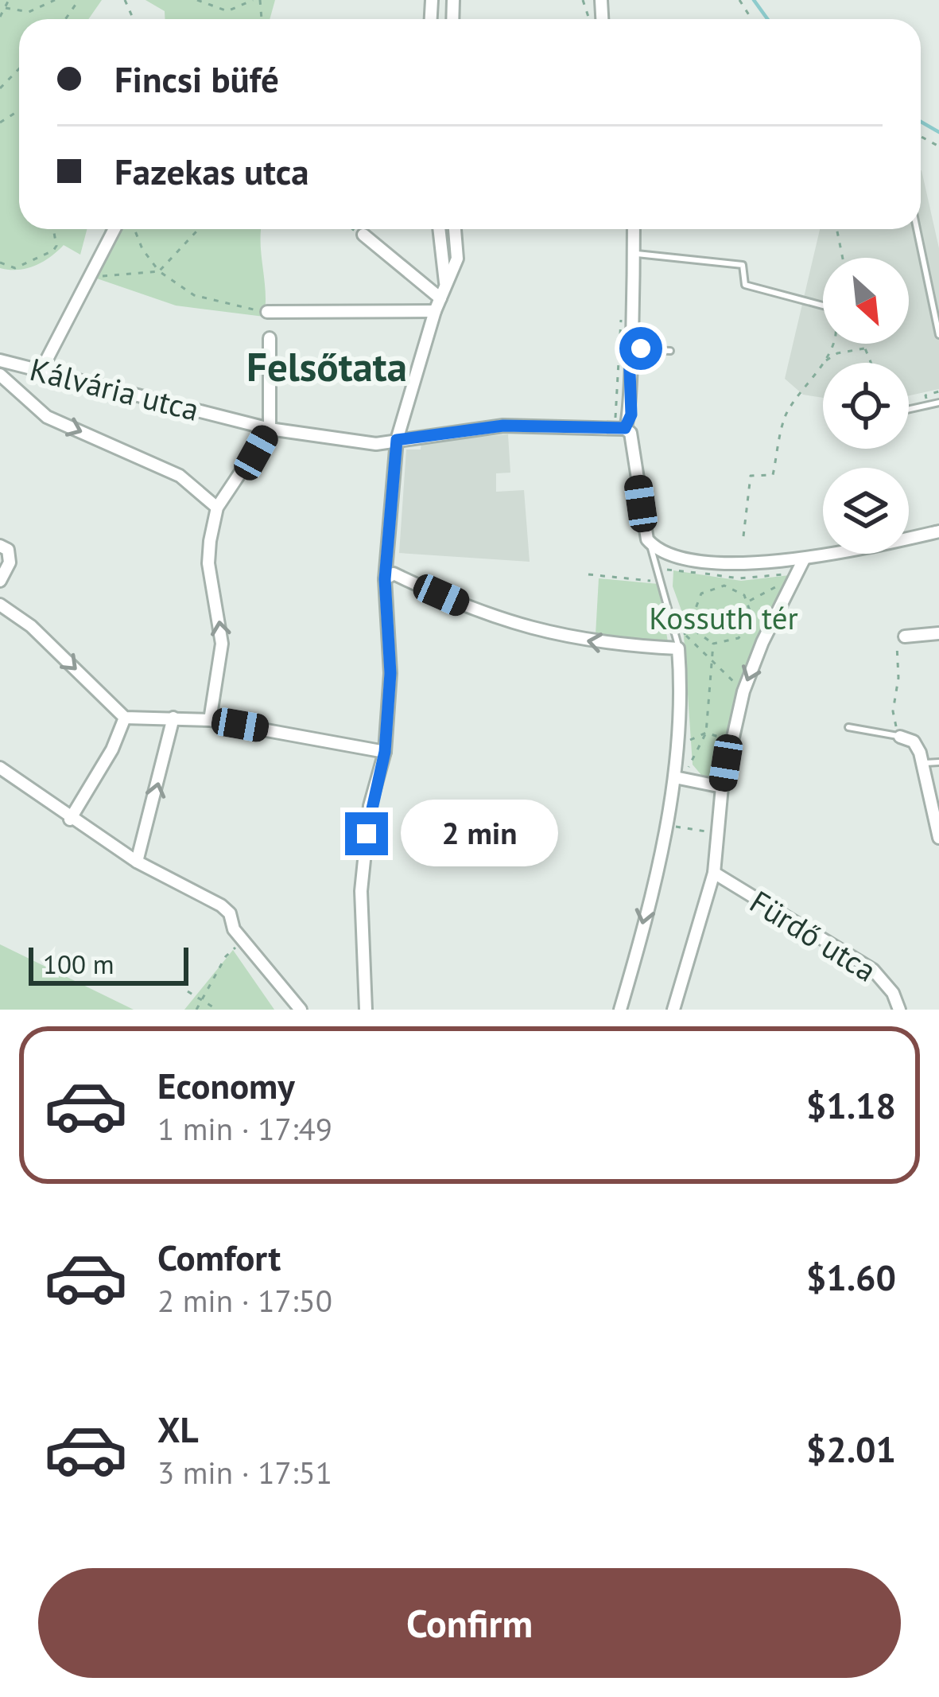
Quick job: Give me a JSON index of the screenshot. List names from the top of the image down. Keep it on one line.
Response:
{"streets":{"street":["Kálvária utca","Fürdő utca"]},"districts":["Felsőtata"],"parks":["Kossuth tér"],"scale_bar":"100 m","north":"bottom right","page":{"banner":["Fincsi büfé","Fazekas utca"],"bubble":"2 min","scale":"100 m","list":[{"name":"Economy","note":"1 min · 17:49","value":"$1.18"},{"name":"Comfort","note":"2 min · 17:50","value":"$1.60"},{"name":"XL","note":"3 min · 17:51","value":"$2.01"}],"buttons":"Confirm"}}
